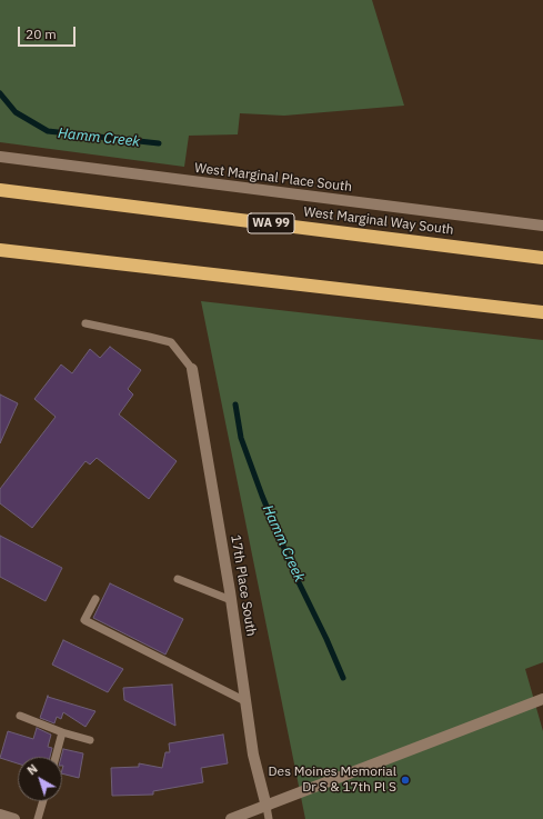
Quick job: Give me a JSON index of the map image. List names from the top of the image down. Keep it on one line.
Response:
{"streets":{"highway":["West Marginal Way South","WA 99"],"street":["West Marginal Place South","17th Place South"]},"water":["Hamm Creek"],"places":["Des Moines Memorial Dr S & 17th Pl S"],"scale_bar":"20 m","north":"top left"}
